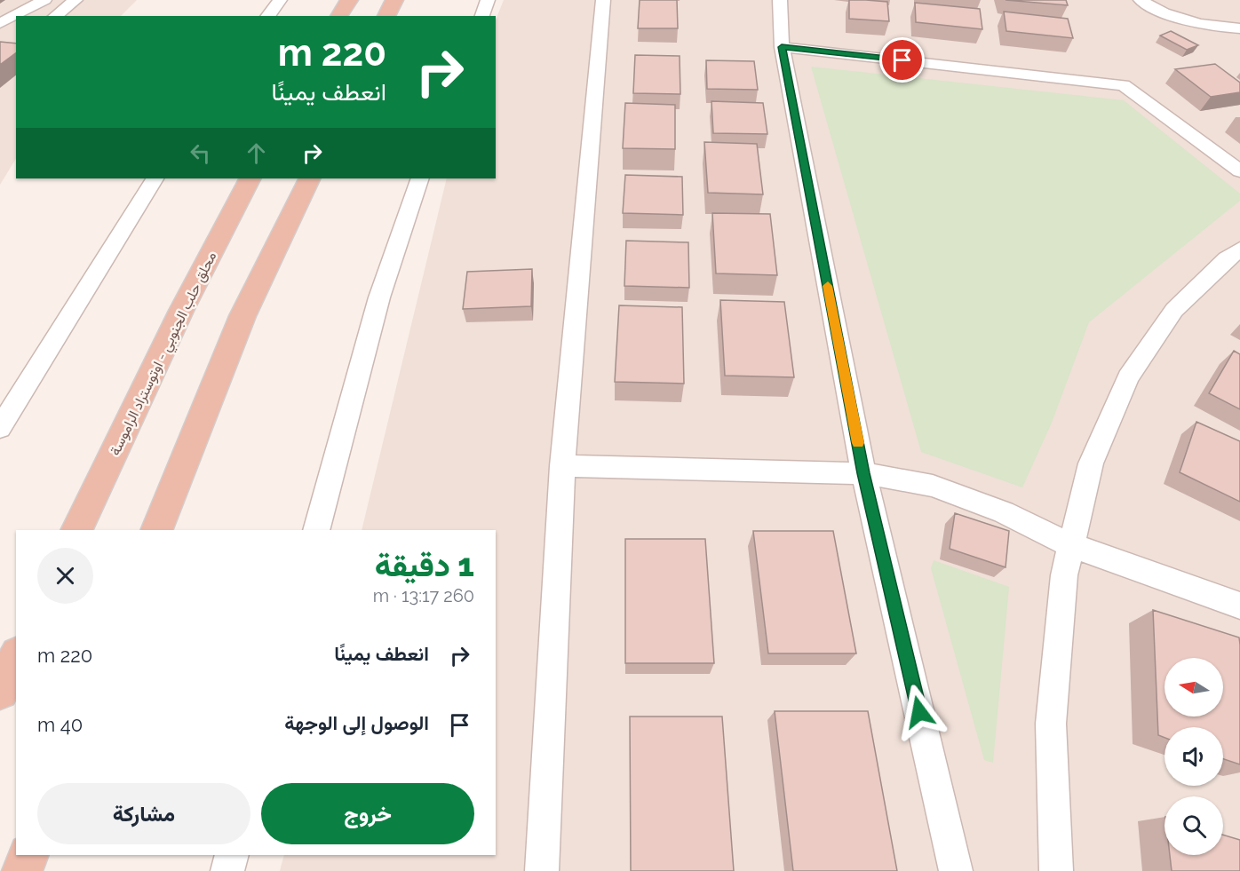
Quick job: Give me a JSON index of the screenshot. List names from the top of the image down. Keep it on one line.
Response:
{"streets":{"highway":["محلق حلب الجنوبي - اوتوستراد الراموسة"]},"north":"left","page":{"turn":["220 m","انعطف يمينًا"],"heading":["1 دقيقة","260 m · 13:17"],"list":[{"name":"انعطف يمينًا","value":"220 m"},{"name":"الوصول إلى الوجهة","value":"40 m"}],"buttons":["خروج","مشاركة"]}}
